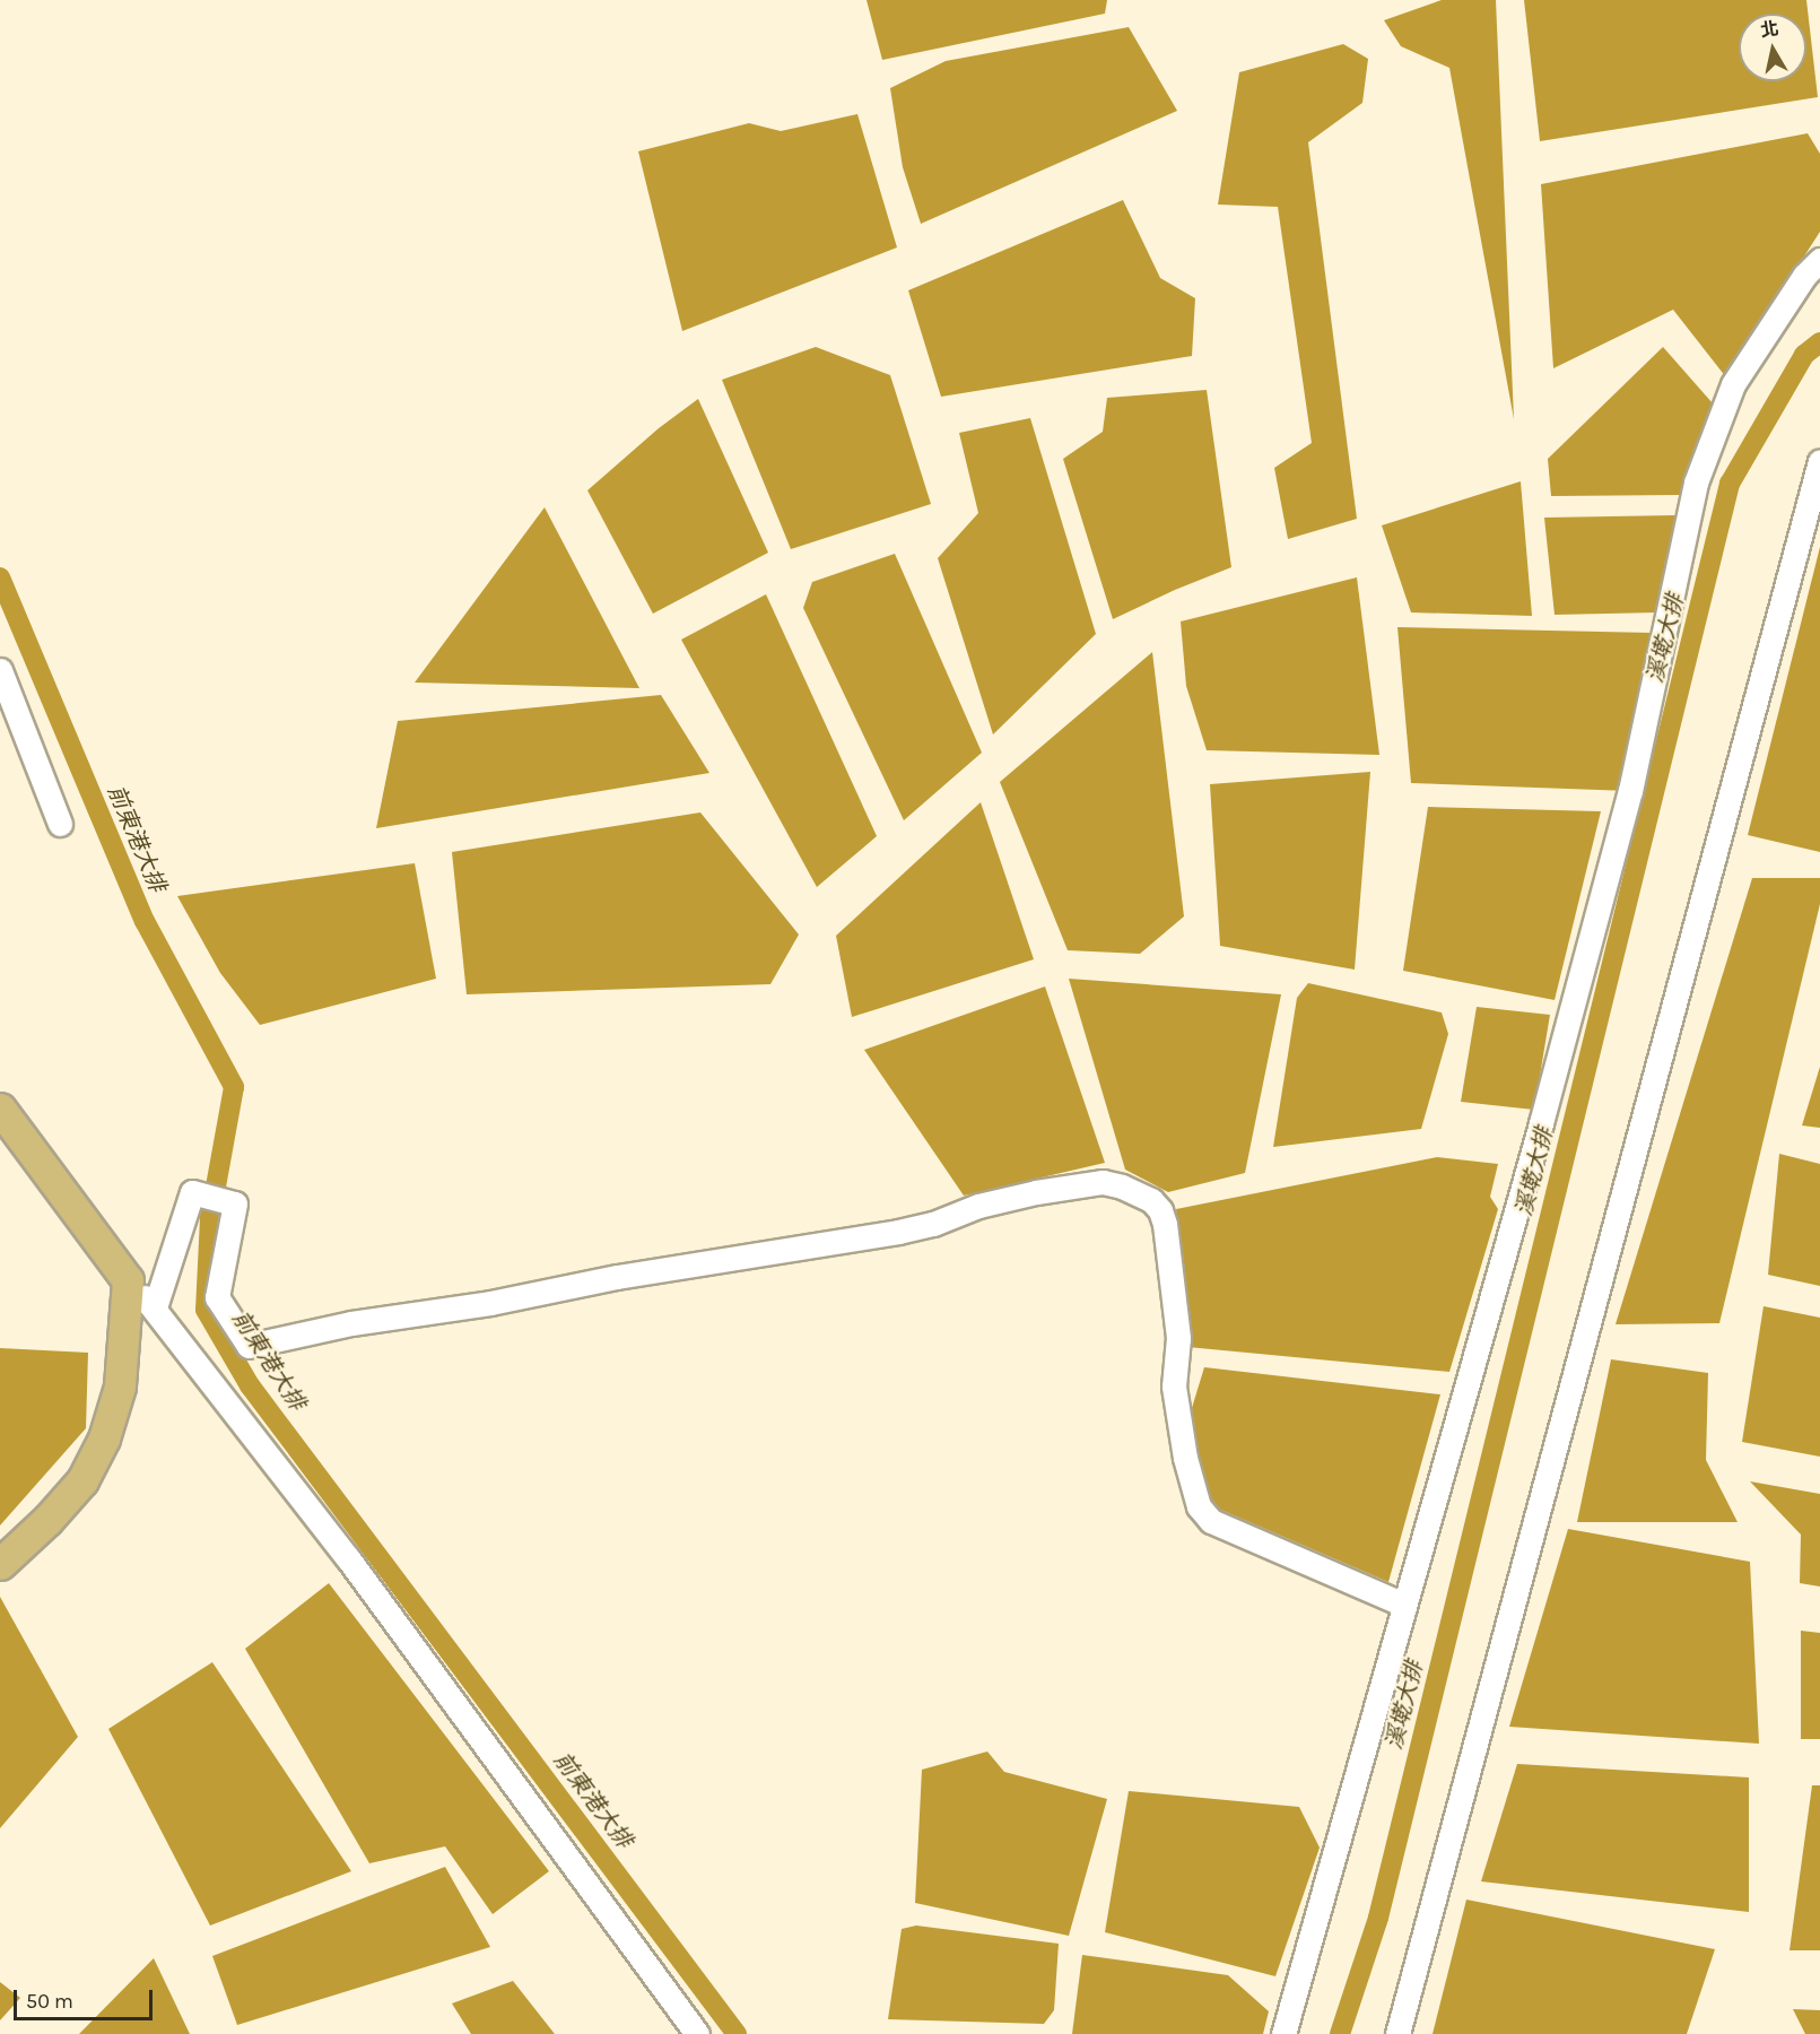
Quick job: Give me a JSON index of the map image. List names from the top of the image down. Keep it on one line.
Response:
{"water":["溪墘大排","前東港大排"],"scale_bar":"50 m","north":"top"}
